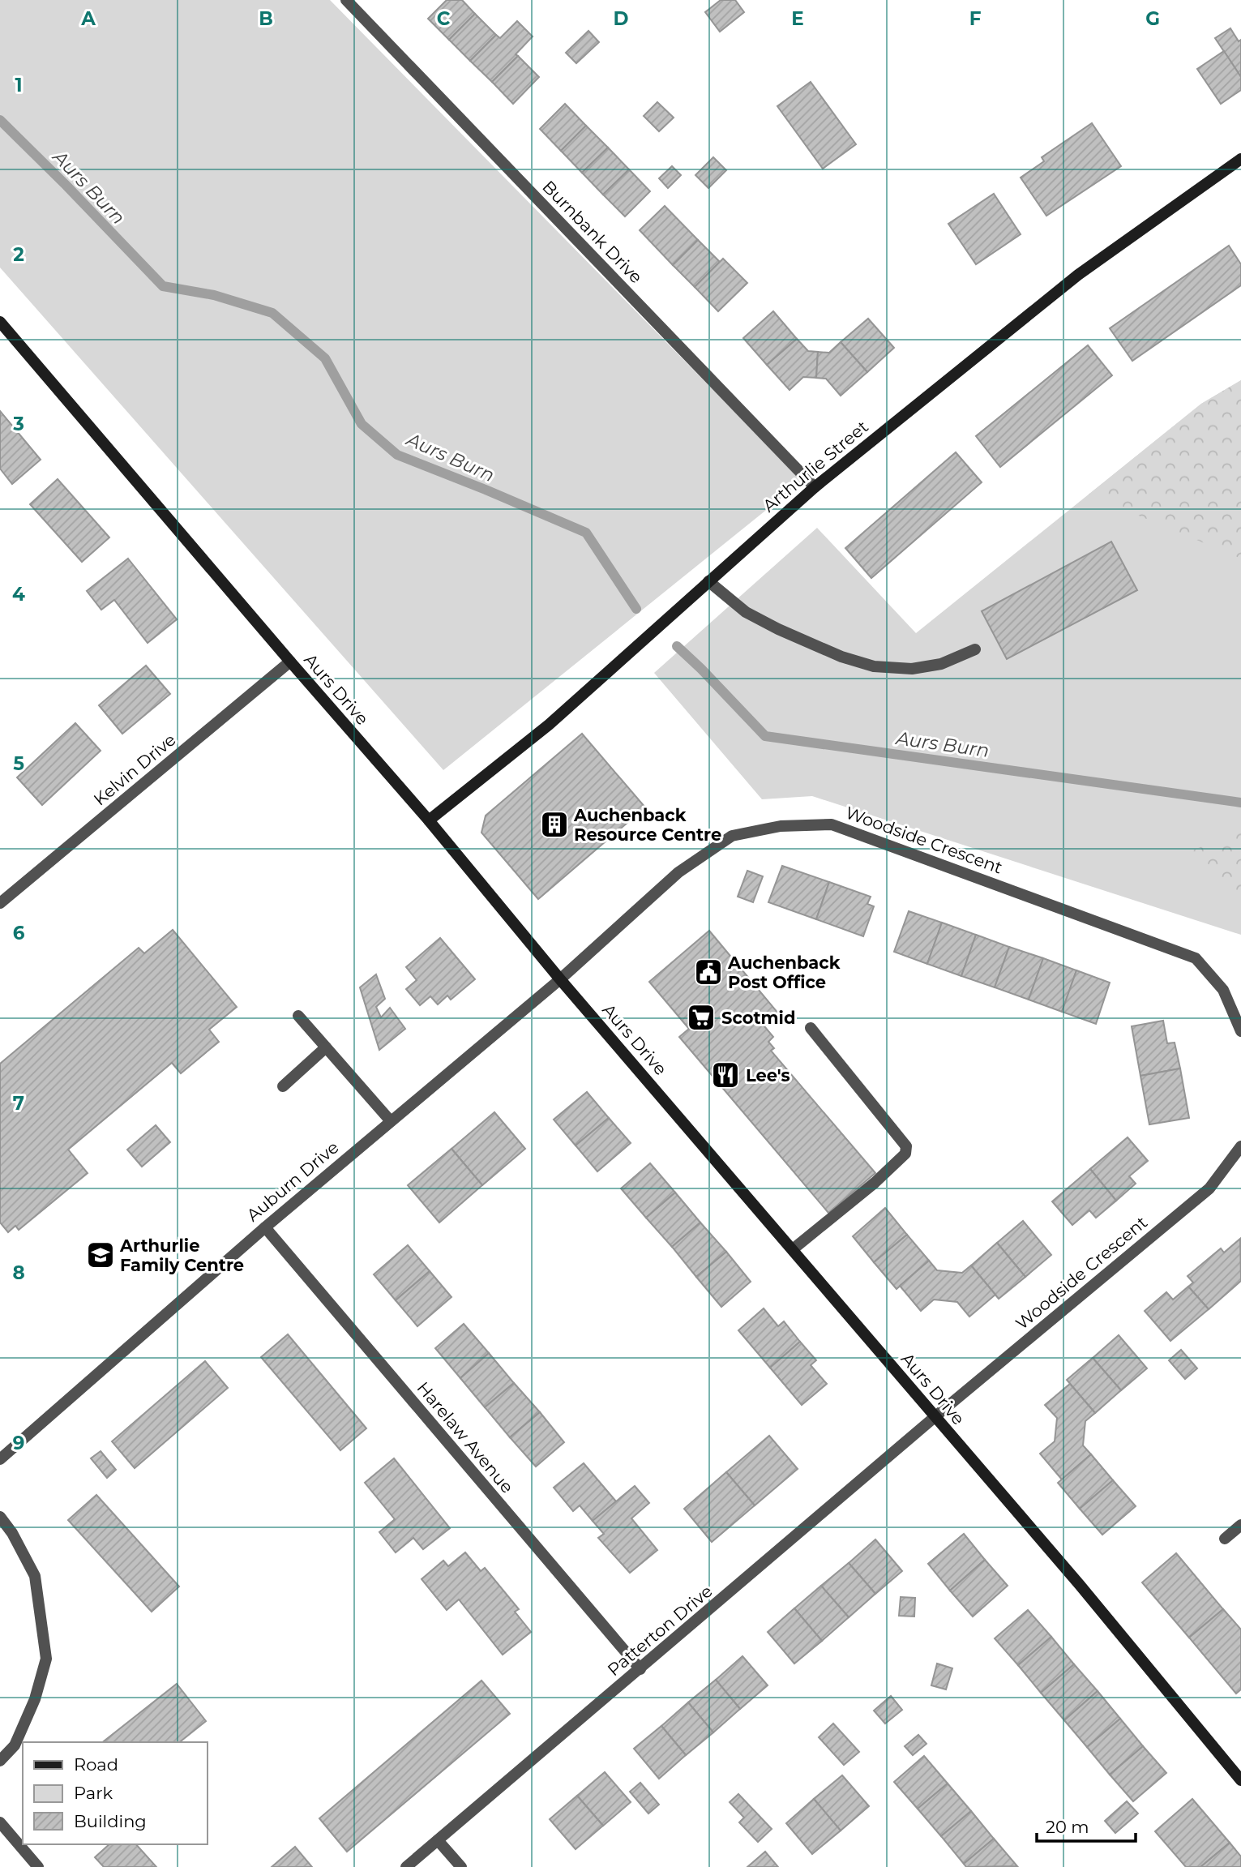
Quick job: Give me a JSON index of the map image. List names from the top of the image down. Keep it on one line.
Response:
{"streets":{"street":["Burnbank Drive","Arthurlie Street","Aurs Drive","Kelvin Drive","Woodside Crescent","Auburn Drive","Harelaw Avenue","Patterton Drive"]},"crossings":[["Burnbank Drive","Arthurlie Street"],["Arthurlie Street","Aurs Drive"],["Aurs Drive","Kelvin Drive"],["Aurs Drive","Woodside Crescent"],["Aurs Drive","Auburn Drive"],["Aurs Drive","Patterton Drive"],["Woodside Crescent","Auburn Drive"],["Woodside Crescent","Patterton Drive"],["Auburn Drive","Harelaw Avenue"],["Harelaw Avenue","Patterton Drive"]],"water":["Aurs Burn"],"places":{"building":["Auchenback Resource Centre"],"public building":["Auchenback Post Office"],"supermarket":["Scotmid"],"restaurant":["Lee's"],"school or university":["Arthurlie Family Centre"]},"legend":["Road","Park","Building"],"scale_bar":"20 m","grid":{"columns":["A","B","C","D","E","F","G"],"rows":["1","2","3","4","5","6","7","8","9"]}}
